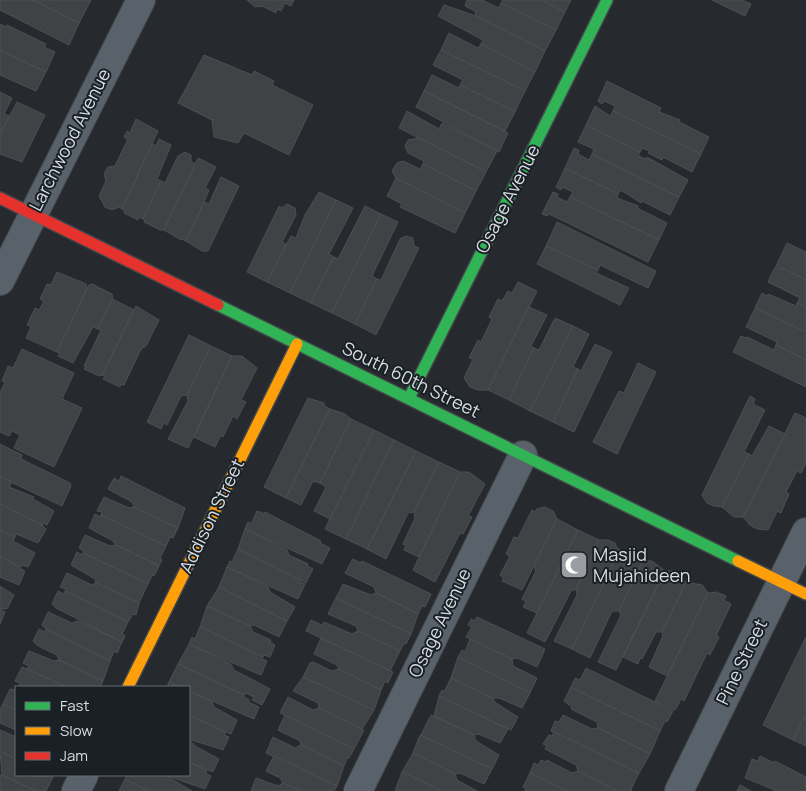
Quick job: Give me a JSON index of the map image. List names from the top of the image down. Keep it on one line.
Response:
{"streets":{"street":["Larchwood Avenue","Osage Avenue","South 60th Street","Addison Street","Pine Street"]},"crossings":[["Larchwood Avenue","South 60th Street"],["Osage Avenue","South 60th Street"],["South 60th Street","Addison Street"],["South 60th Street","Pine Street"]],"places":{"mosque":["Masjid Mujahideen"]},"legend":["Fast","Slow","Jam"]}
